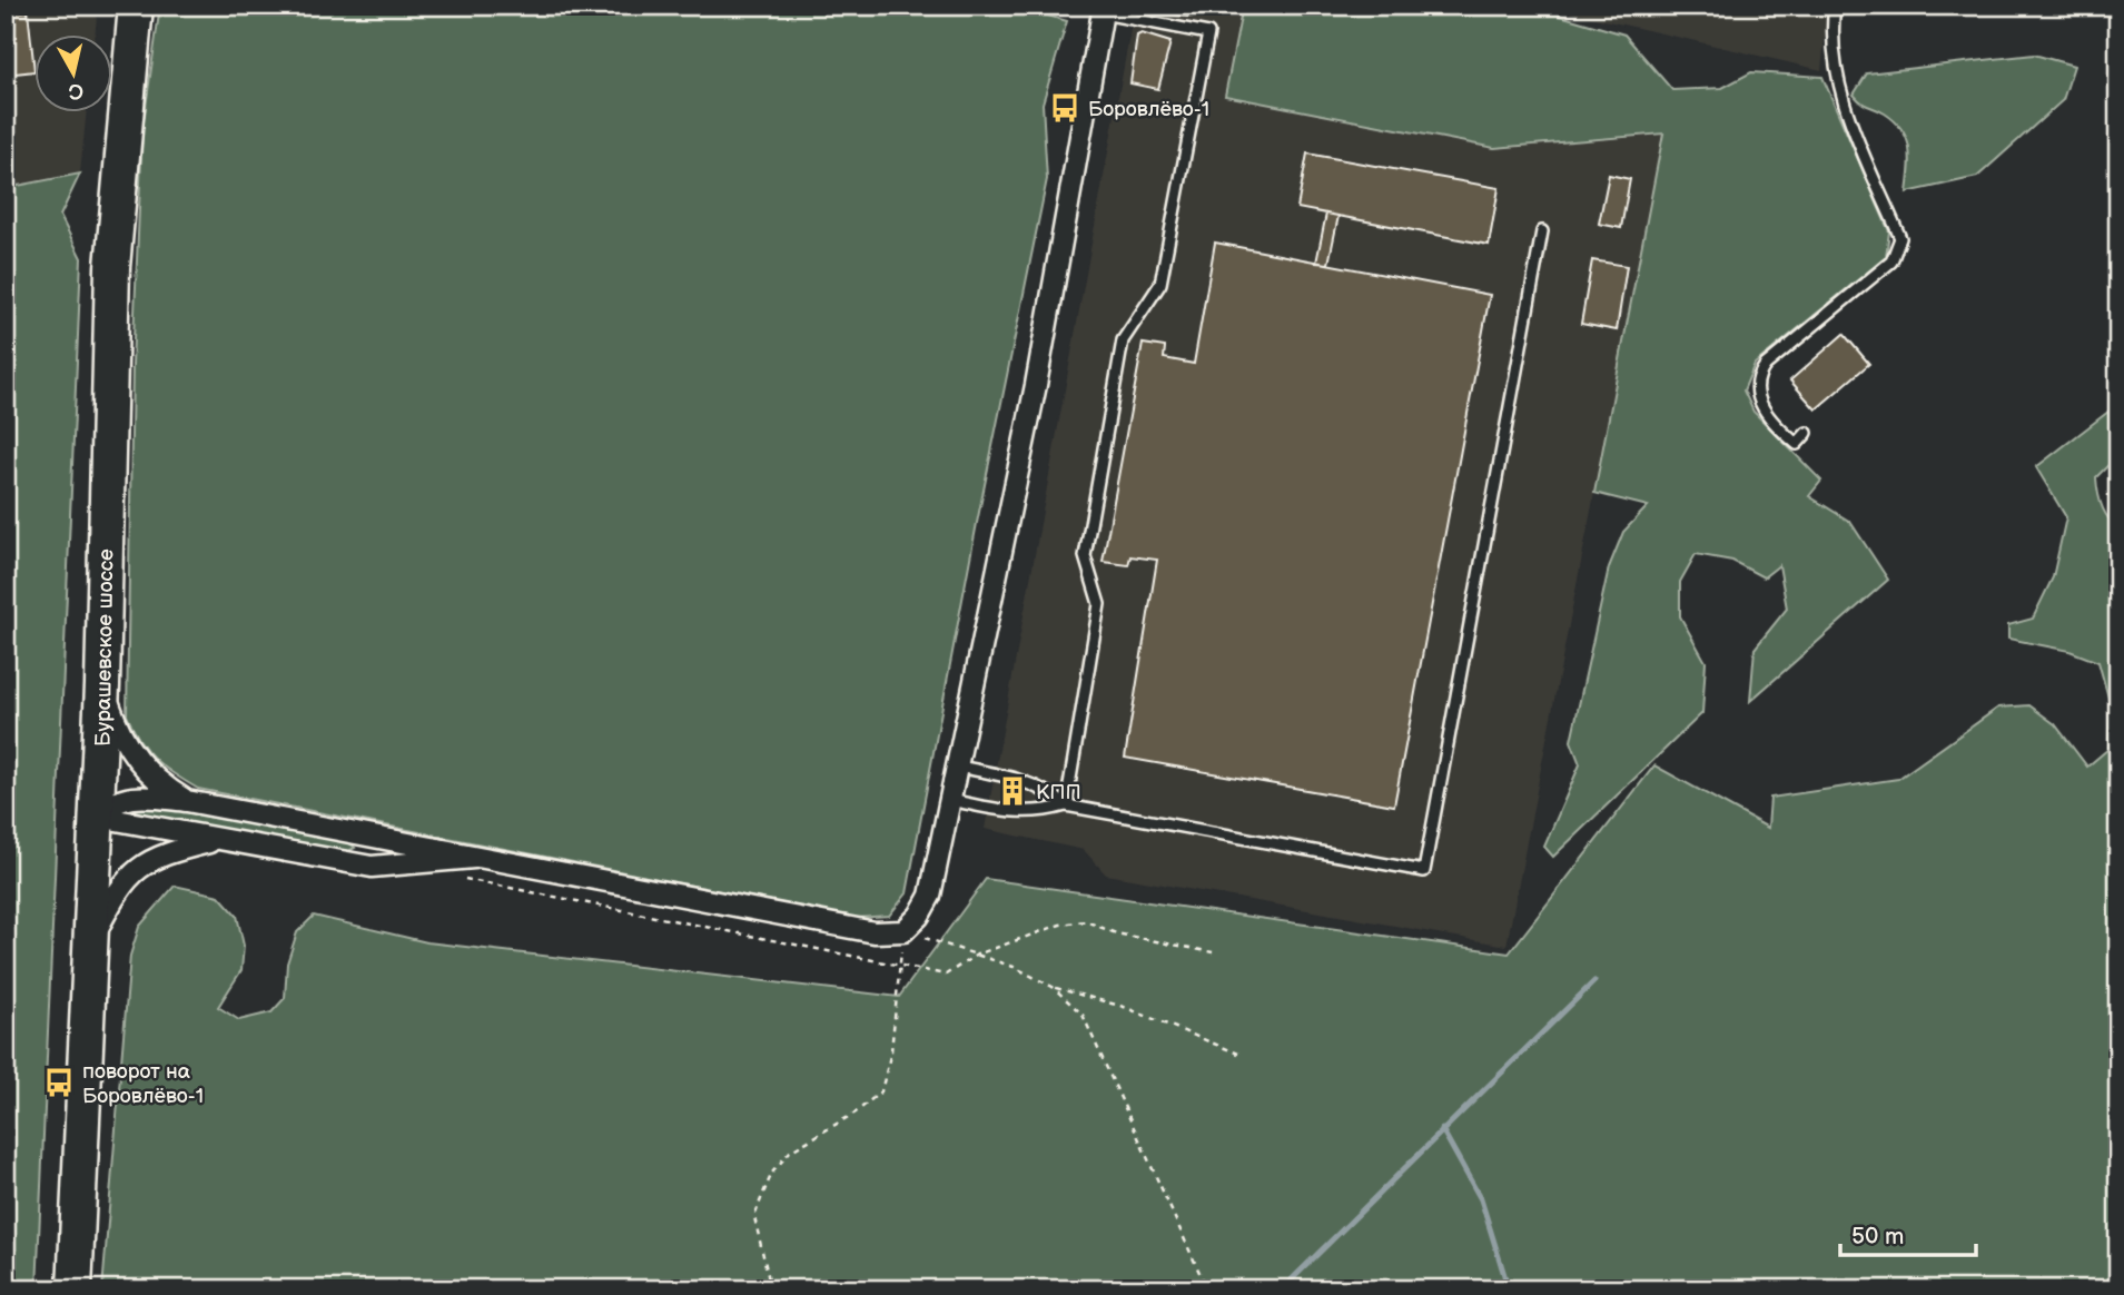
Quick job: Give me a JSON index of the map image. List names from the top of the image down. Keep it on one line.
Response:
{"streets":{"main road":["Бурашевское шоссе"]},"places":{"bus stop":["Боровлёво-1","поворот на Боровлёво-1"],"building":["КПП"]},"scale_bar":"50 m","north":"bottom"}
